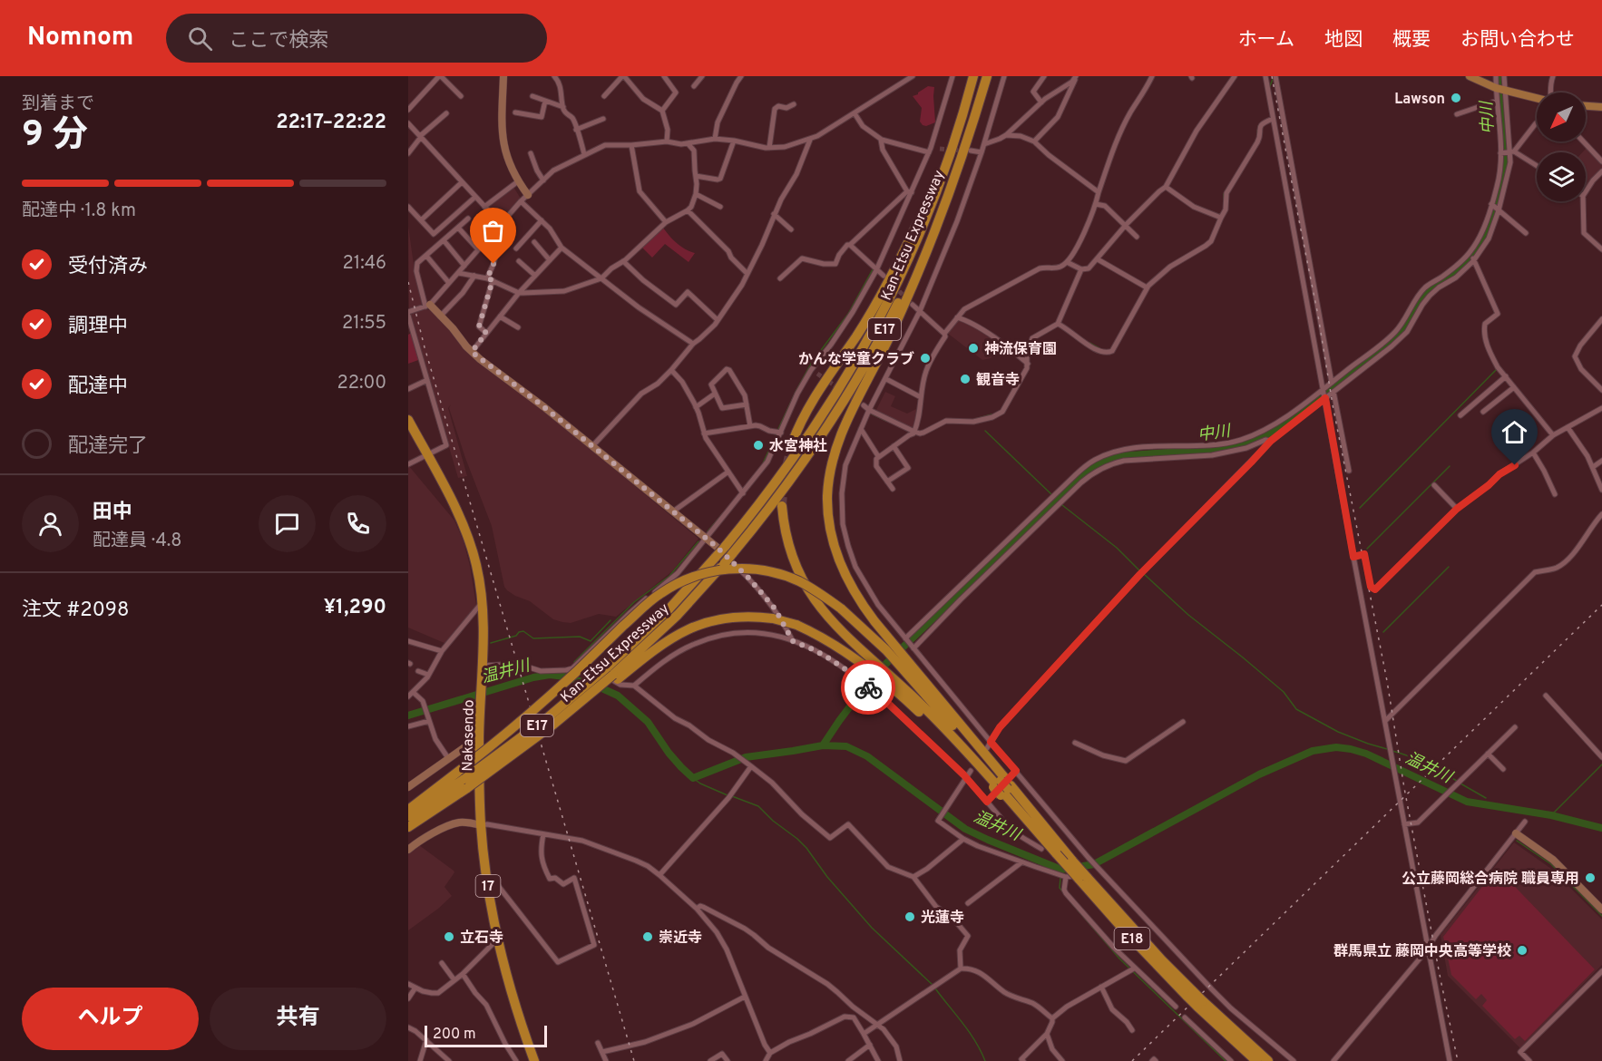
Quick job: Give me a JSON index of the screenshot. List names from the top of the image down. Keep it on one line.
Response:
{"streets":{"highway":["Kan-Etsu Expressway","E17","Nakasendo","17","E18"]},"water":["中川","温井川"],"places":["Lawson","神流保育園","かんな学童クラブ","観音寺","水宮神社","公立藤岡総合病院 職員専用","光蓮寺","立石寺","崇近寺","群馬県立 藤岡中央高等学校"],"scale_bar":"200 m","north":"bottom left","page":{"header":"Nomnom","search":"ここで検索","nav":["ホーム","地図","概要","お問い合わせ"],"heading":["9 分","到着まで","22:17–22:22"],"panel":["田中","配達員 · 4.8","注文 #2098","¥1,290"],"bar":"配達中 · 1.8 km","list":[["受付済み","21:46"],["調理中","21:55"],["配達中","22:00"],"配達完了"],"buttons":["ヘルプ","共有"],"scale":"200 m"}}
